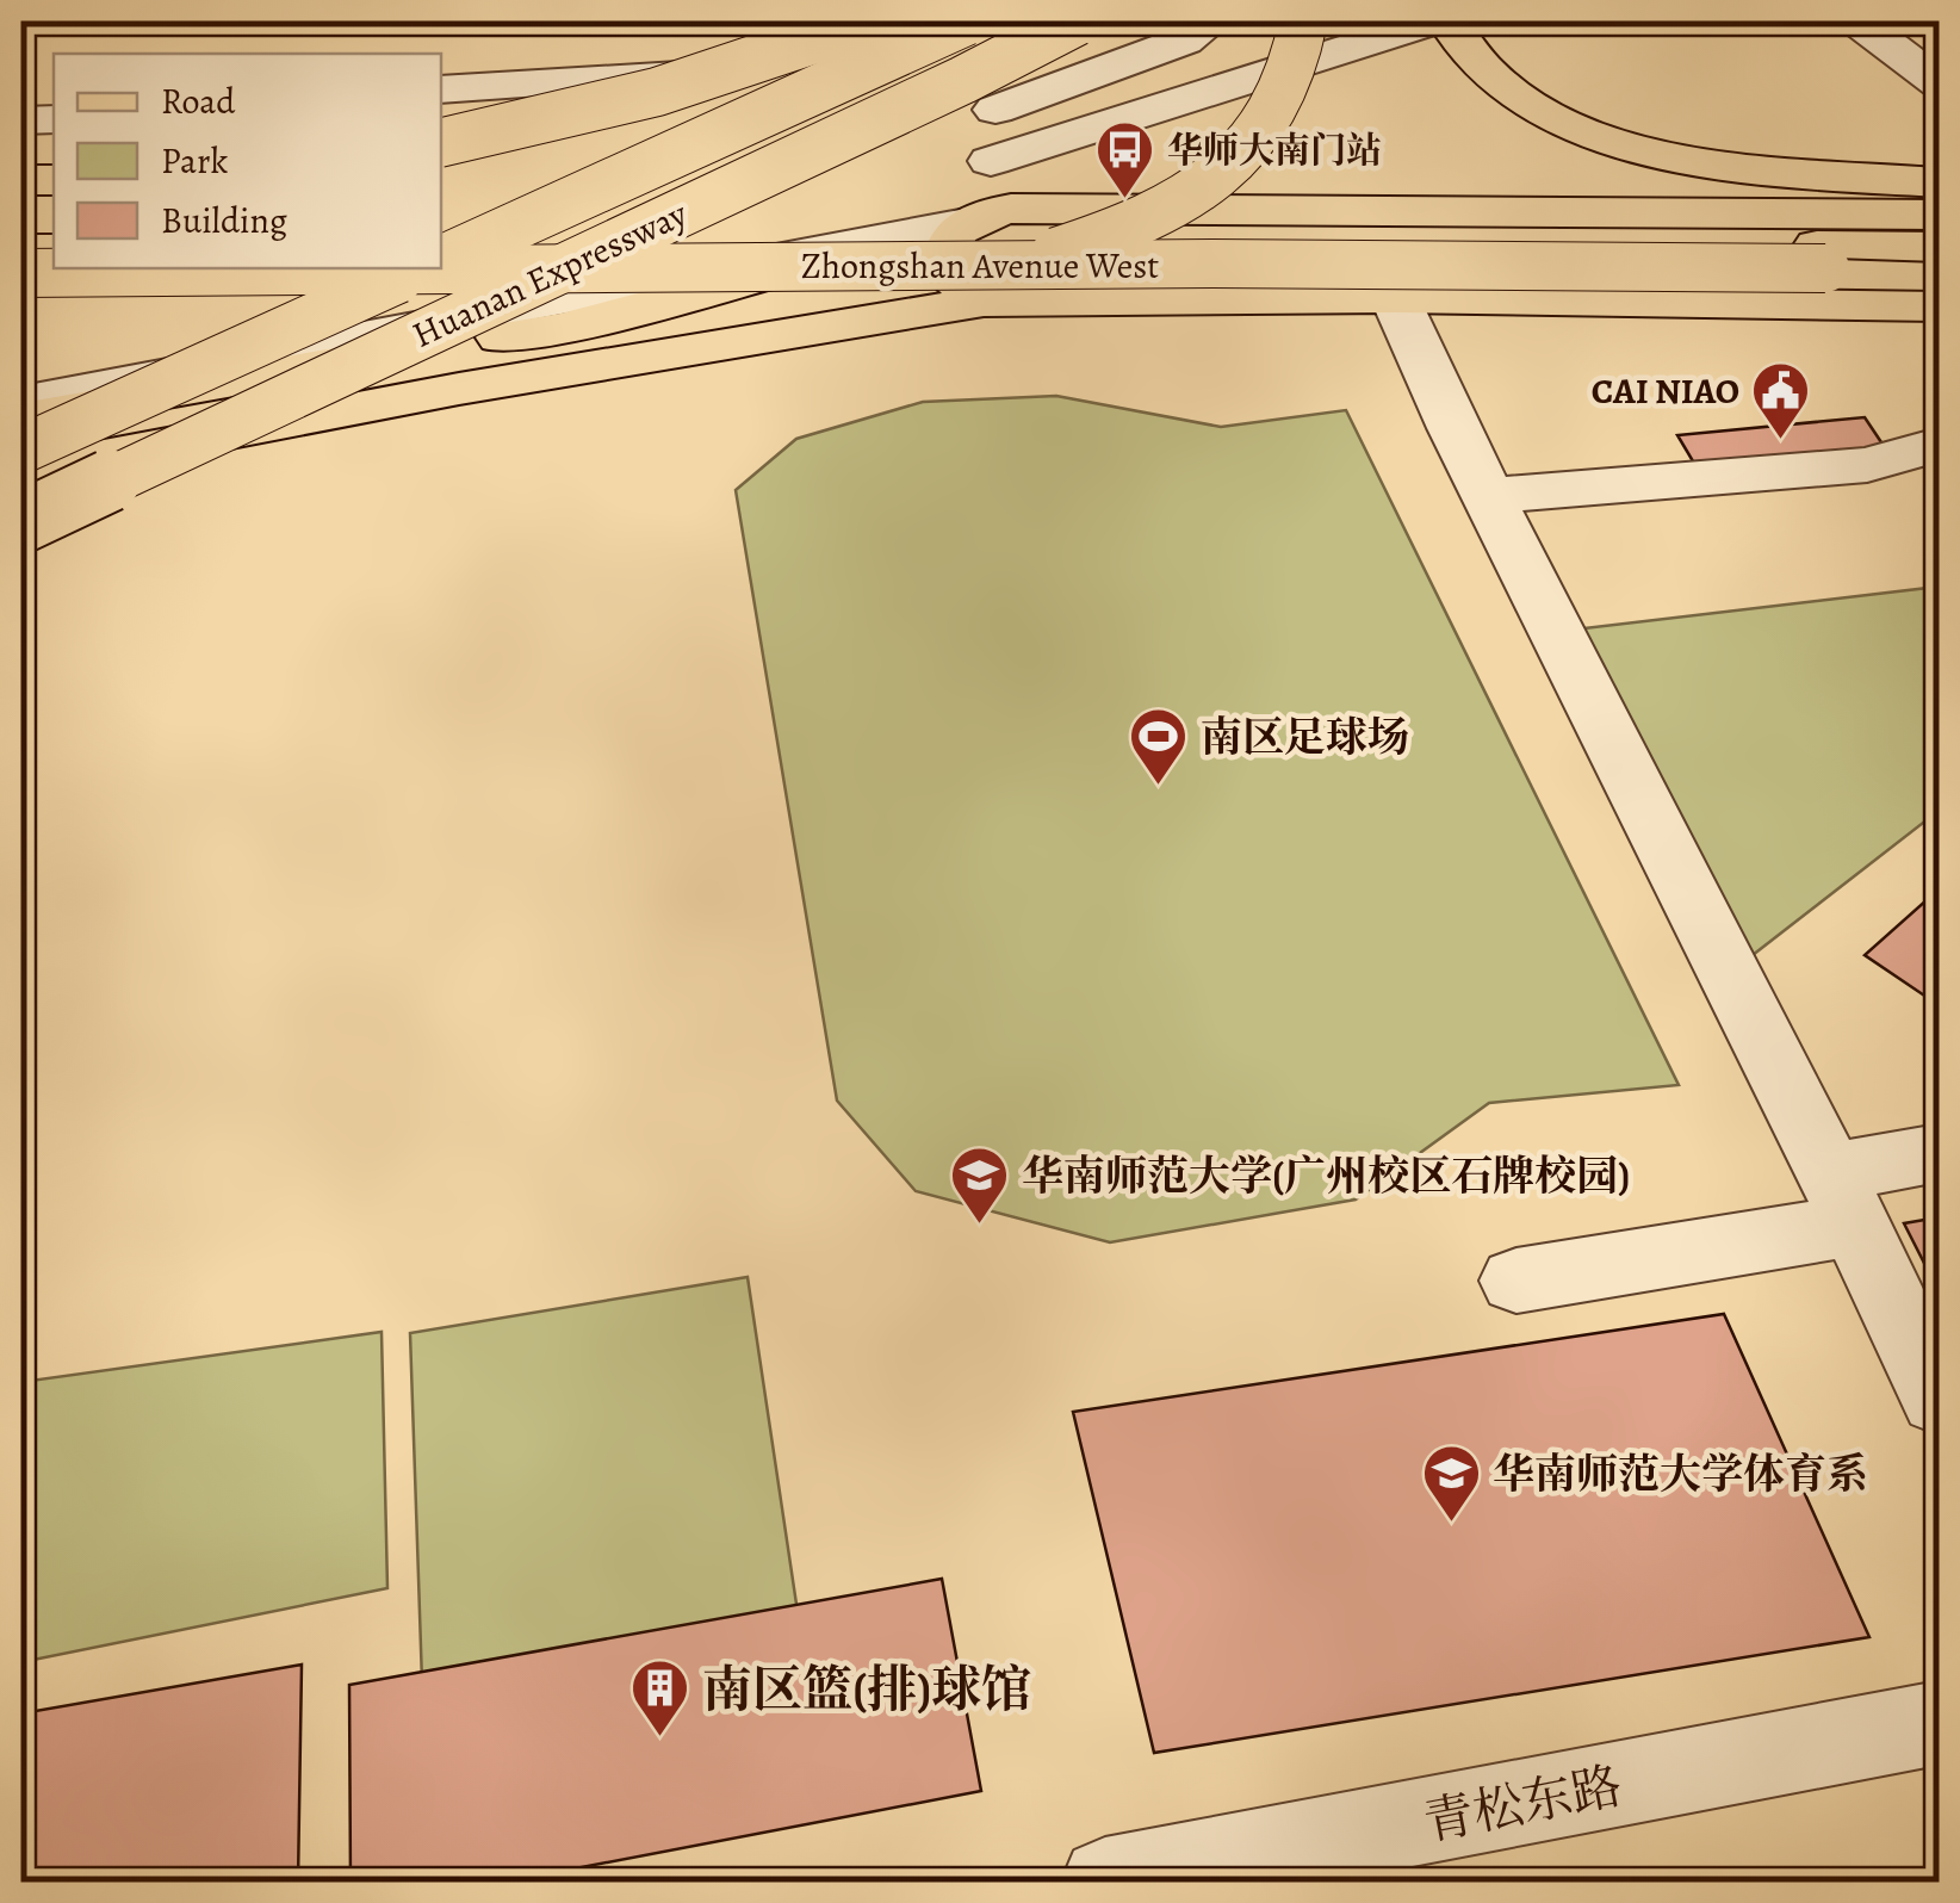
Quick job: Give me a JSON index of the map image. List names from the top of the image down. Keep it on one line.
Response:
{"streets":{"main road":["Zhongshan Avenue West","Huanan Expressway"],"street":["青松东路"]},"places":{"bus stop":["华师大南门站"],"public building":["CAI NIAO"],"sports":["南区足球场"],"school or university":["华南师范大学(广州校区石牌校园)","华南师范大学体育系"],"building":["南区篮(排)球馆"]},"legend":["Road","Park","Building"]}
